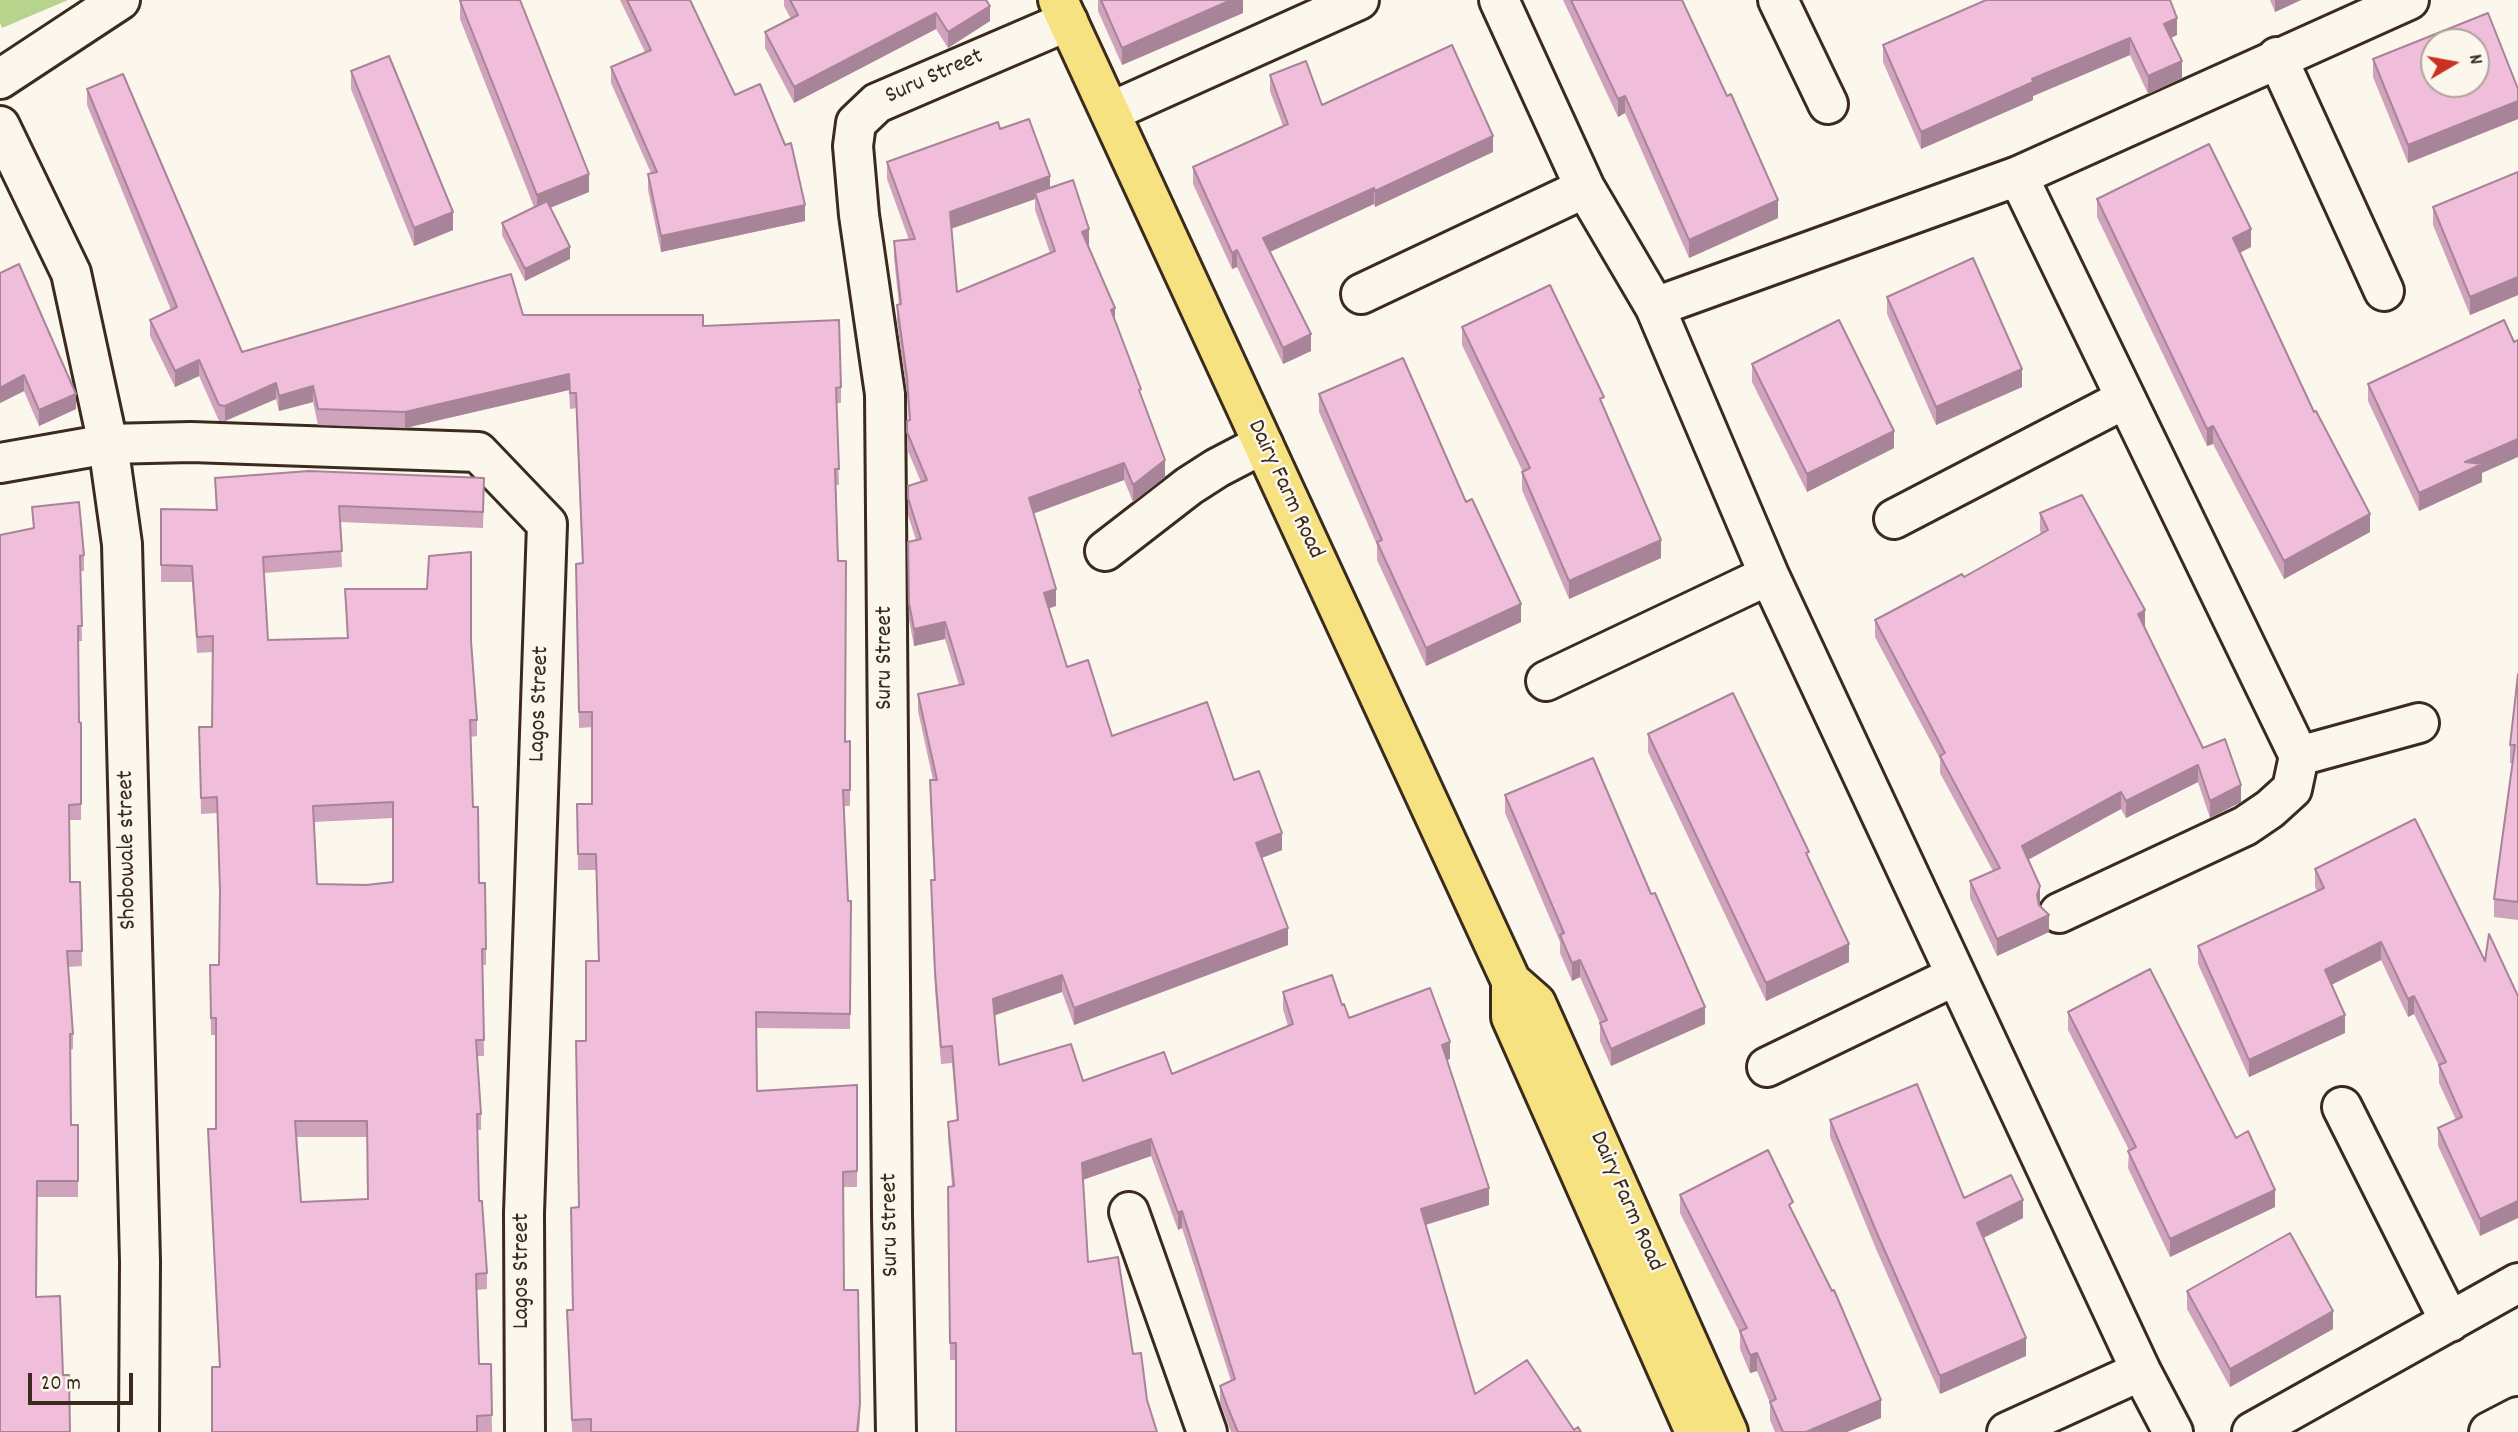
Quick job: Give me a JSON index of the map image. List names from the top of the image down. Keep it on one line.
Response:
{"streets":{"main road":["Dairy Farm Road"],"street":["Suru Street","Lagos Street","Shobowale street"]},"crossings":[["Suru Street","Dairy Farm Road"],["Lagos Street","Shobowale street"]],"scale_bar":"20 m","north":"right"}
